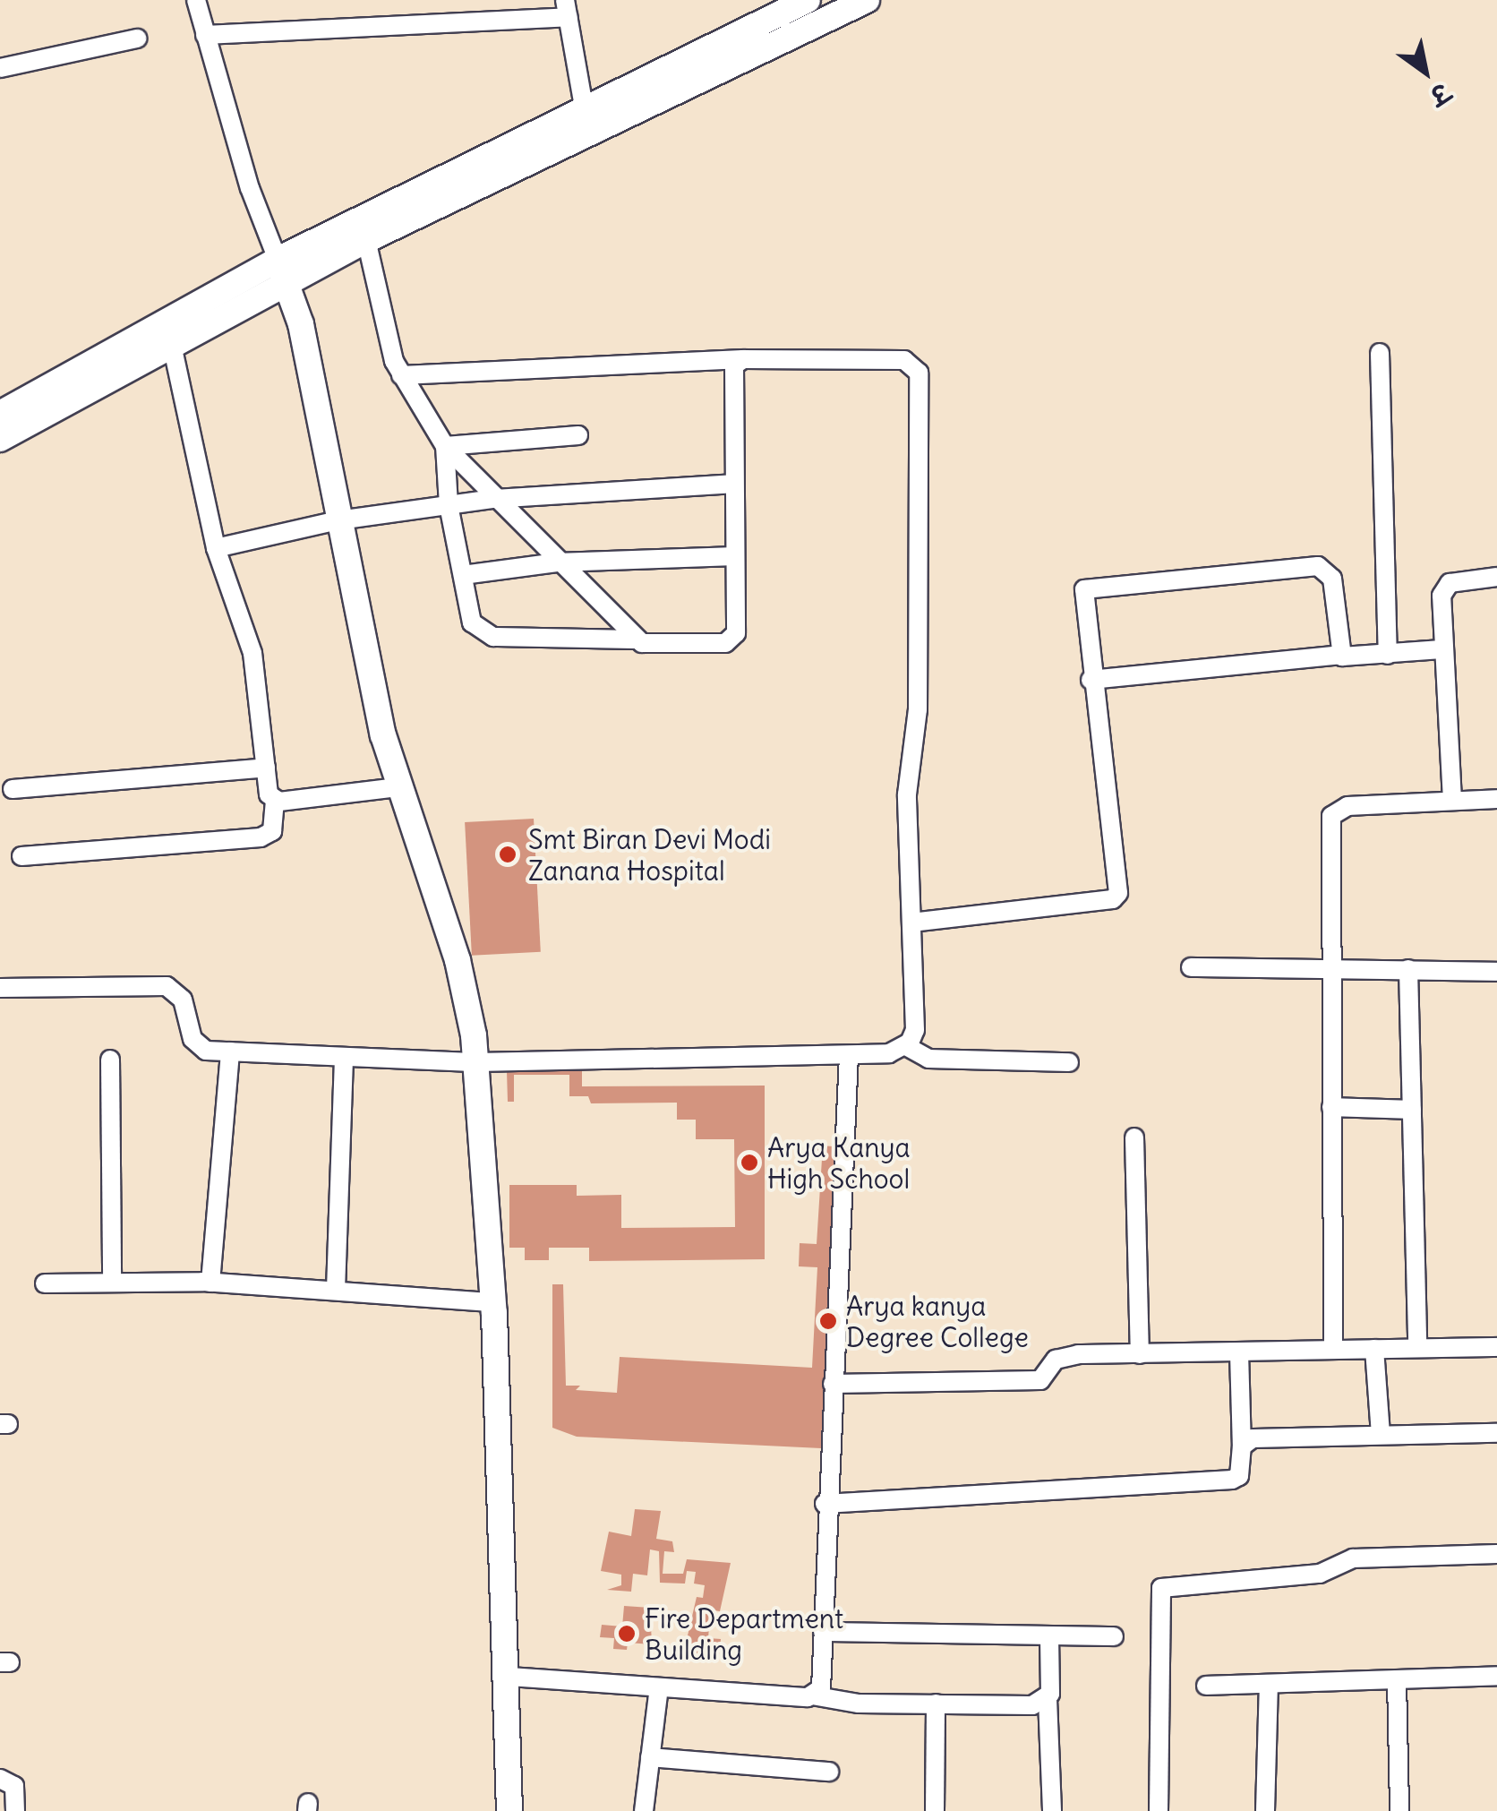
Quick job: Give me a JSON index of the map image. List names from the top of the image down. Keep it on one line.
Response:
{"places":["Smt Biran Devi Modi Zanana Hospital","Arya Kanya High School","Arya kanya Degree College","Fire Department Building"],"north":"bottom right"}
